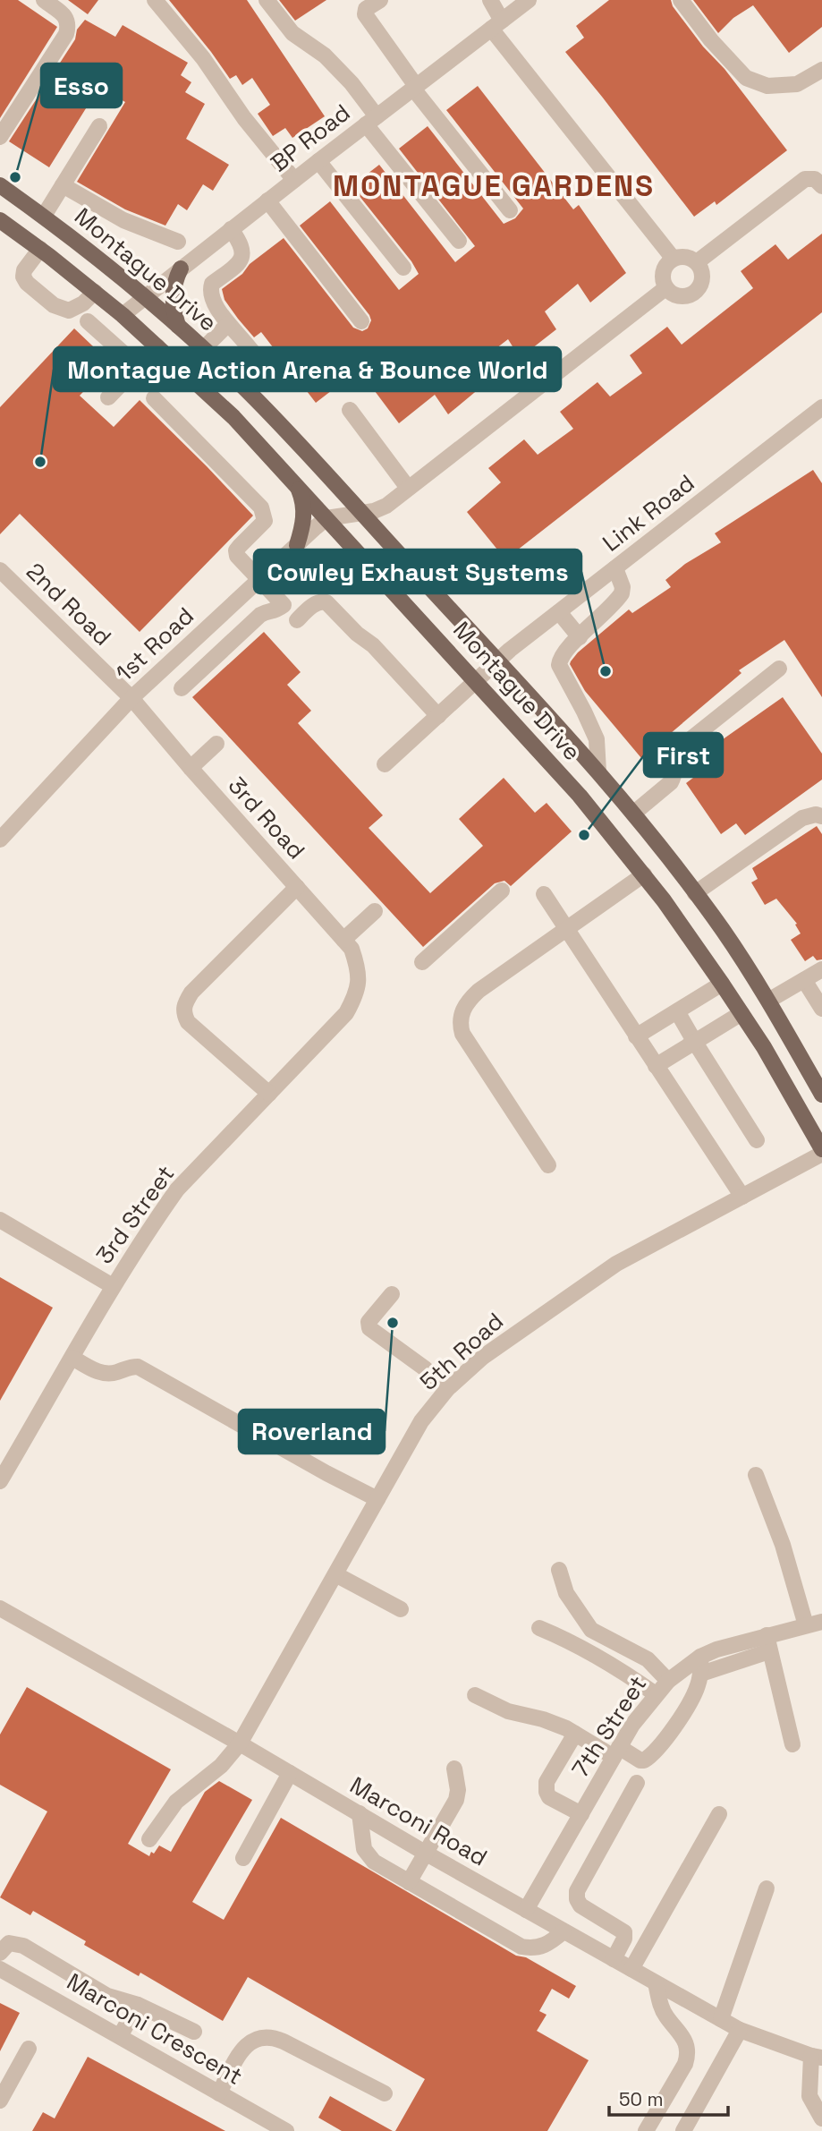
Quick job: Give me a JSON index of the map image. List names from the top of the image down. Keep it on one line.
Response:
{"streets":{"main road":["Montague Drive"],"street":["BP Road","Link Road","2nd Road","1st Road","3rd Road","3rd Street","5th Road","7th Street","Marconi Road","Marconi Crescent"]},"crossings":[["BP Road","Montague Drive"],["Montague Drive","Link Road"],["Montague Drive","1st Road"],["Montague Drive","5th Road"],["2nd Road","1st Road"],["2nd Road","3rd Road"],["1st Road","3rd Road"],["3rd Road","3rd Street"],["5th Road","Marconi Road"],["7th Street","Marconi Road"]],"districts":["MONTAGUE GARDENS"],"places":["Esso","Montague Action Arena & Bounce World","Cowley Exhaust Systems","First","Roverland"],"scale_bar":"50 m"}
